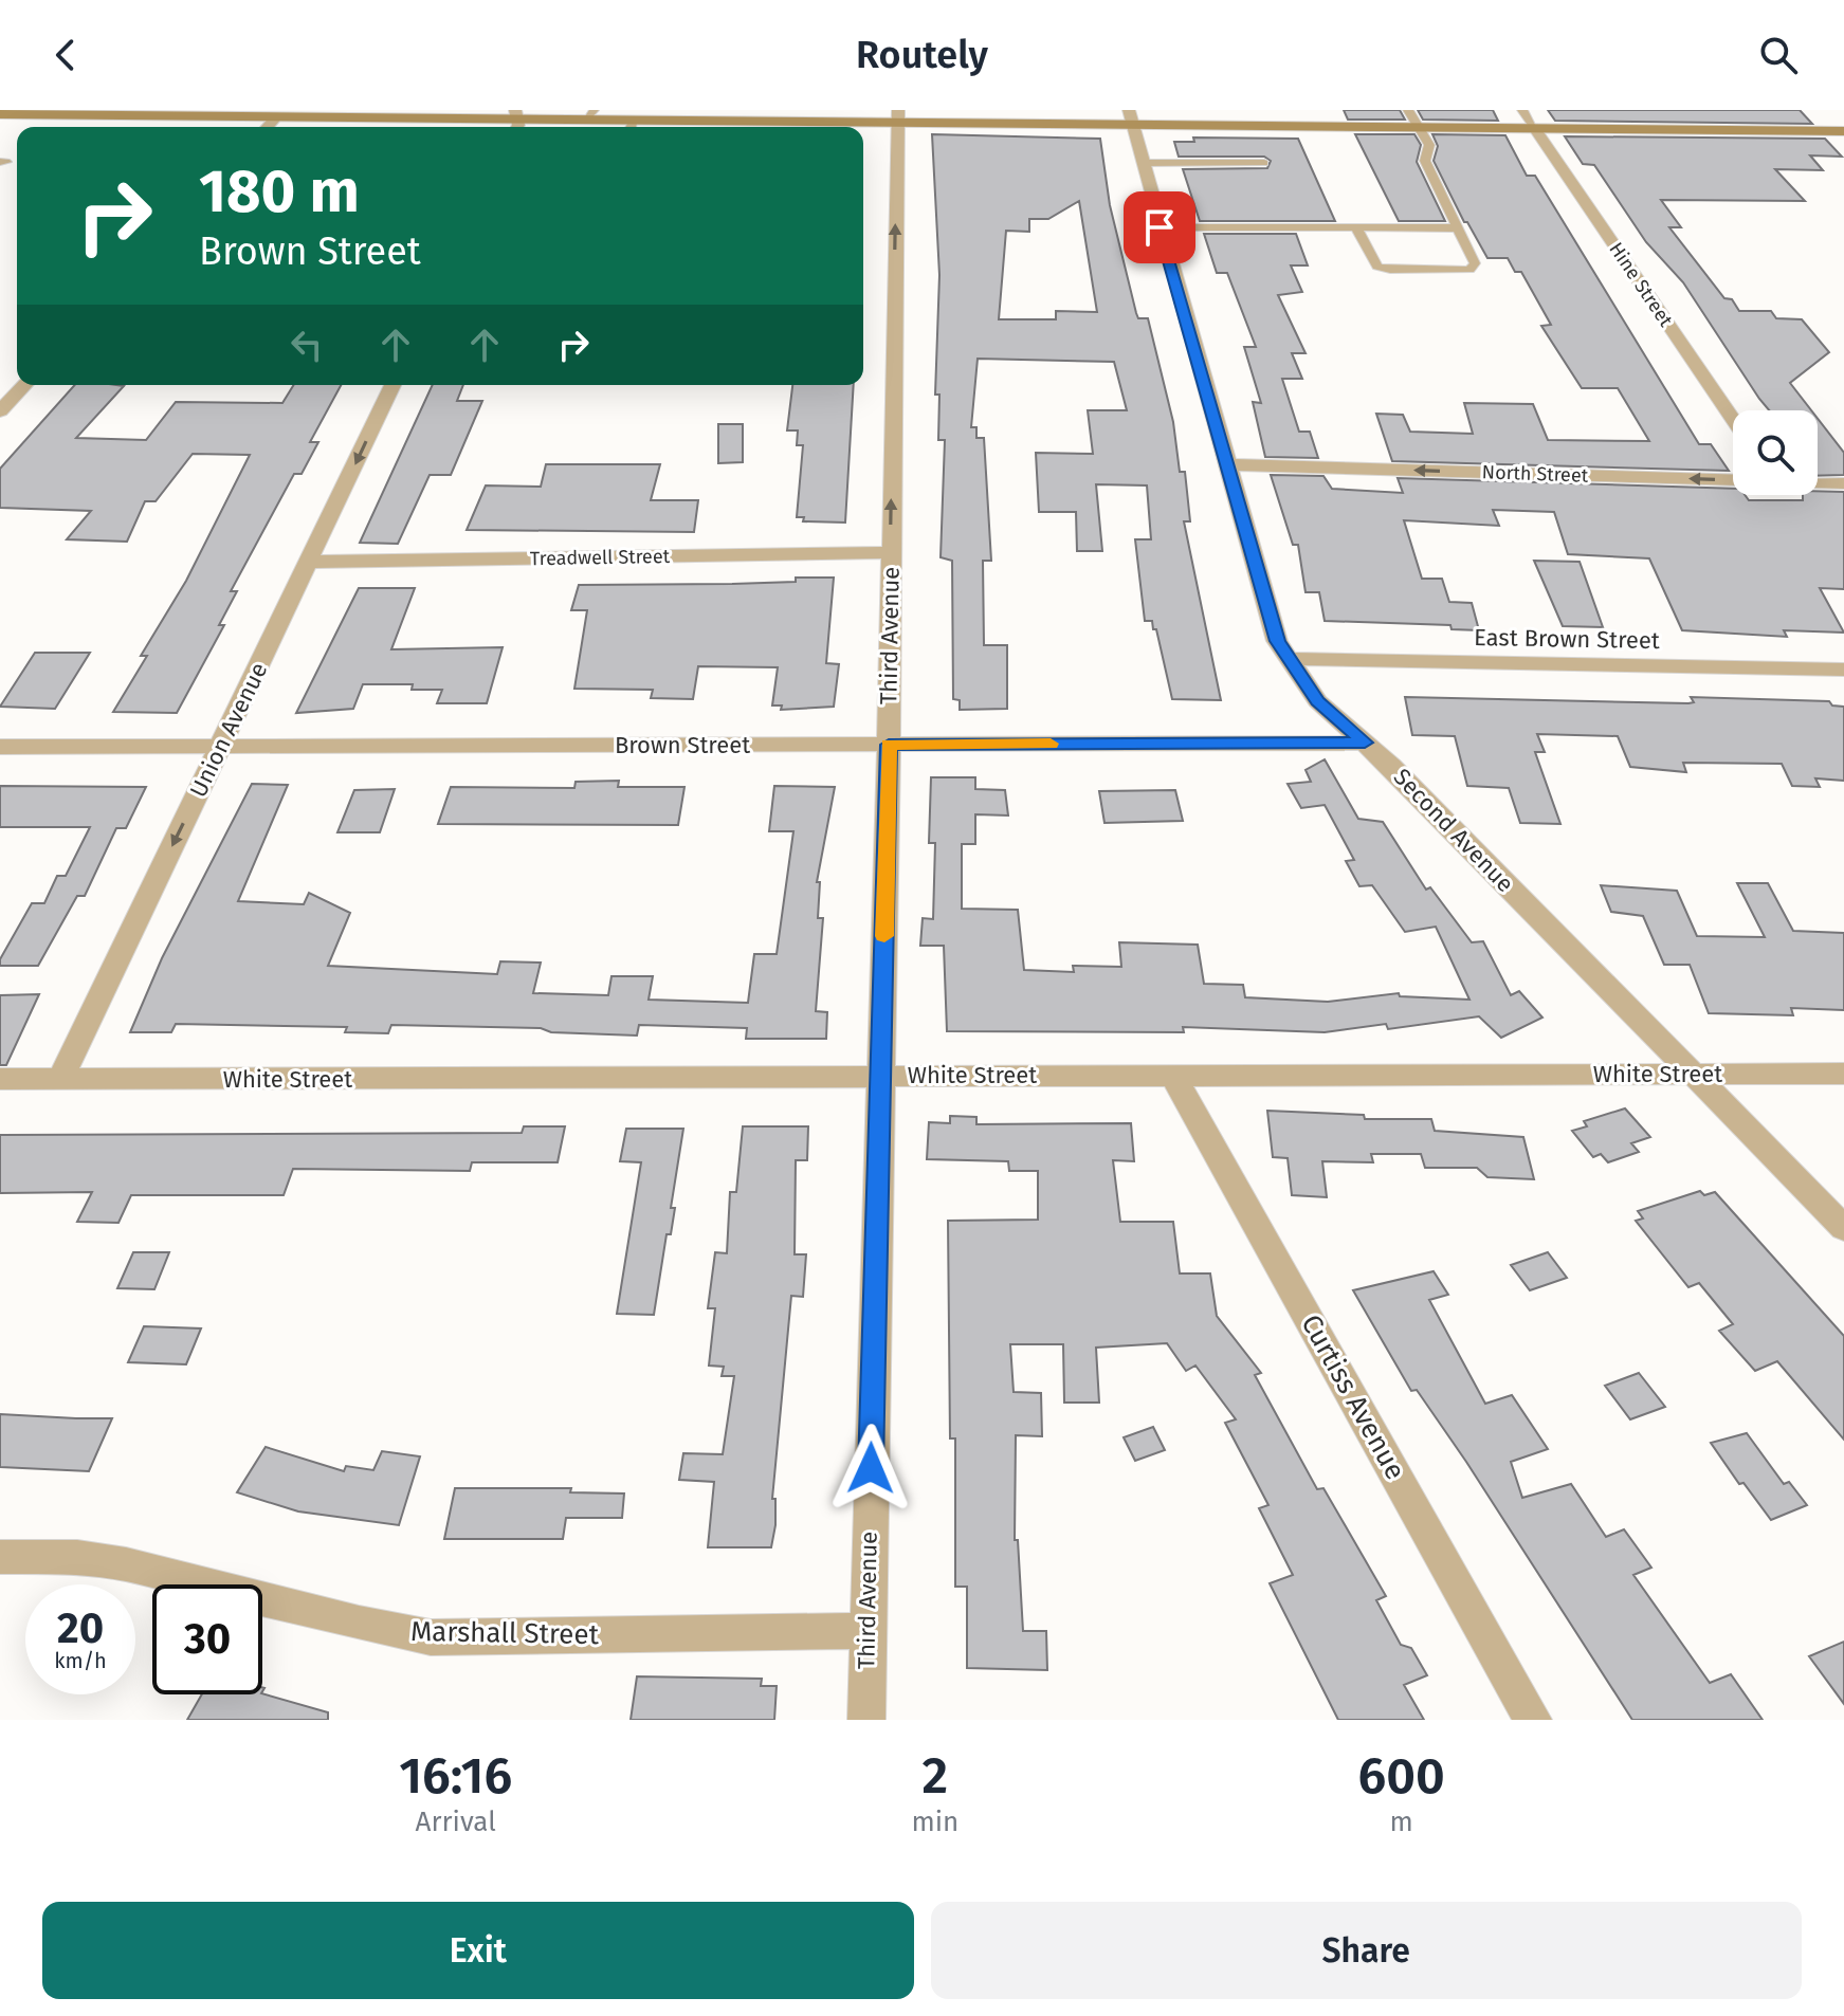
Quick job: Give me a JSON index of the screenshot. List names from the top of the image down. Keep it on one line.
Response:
{"streets":{"street":["Hine Street","North Street","Treadwell Street","Third Avenue","East Brown Street","Union Avenue","Brown Street","Second Avenue","White Street","Curtiss Avenue","Marshall Street"]},"crossings":[["North Street","Second Avenue"],["Treadwell Street","Third Avenue"],["Treadwell Street","Union Avenue"],["Third Avenue","Brown Street"],["Third Avenue","White Street"],["Third Avenue","Marshall Street"],["East Brown Street","Second Avenue"],["Union Avenue","Brown Street"],["Union Avenue","White Street"],["Brown Street","Second Avenue"],["Second Avenue","White Street"],["White Street","Curtiss Avenue"]],"one_way":["North Street","Union Avenue"],"page":{"header":"Routely","turn":["180 m","Brown Street"],"speed":"20 km/h","limit":"30","eta":["16:16","Arrival","2","min","600","m"],"buttons":["Exit","Share"]}}
